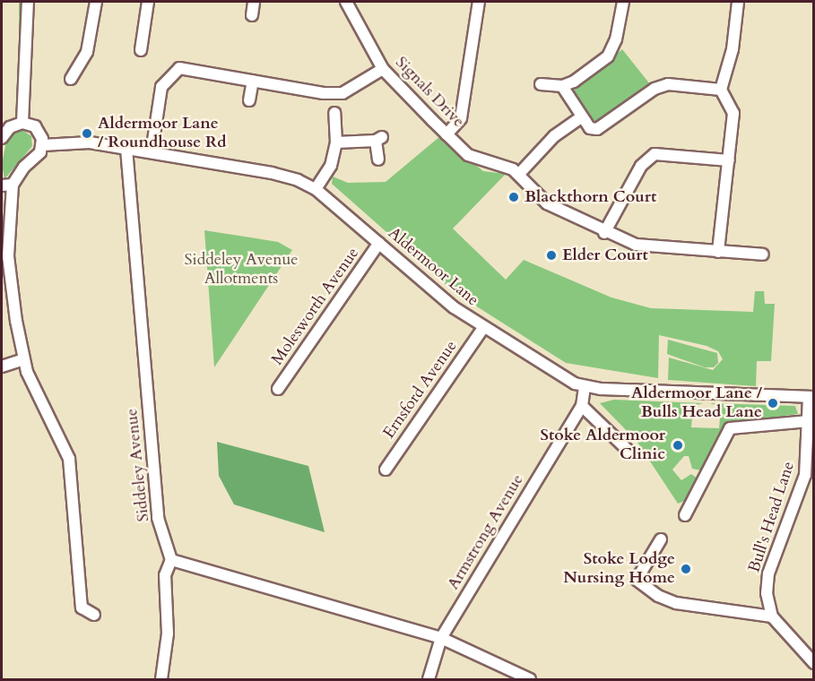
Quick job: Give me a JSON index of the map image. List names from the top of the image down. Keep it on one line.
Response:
{"streets":{"street":["Signals Drive","Aldermoor Lane","Molesworth Avenue","Ernsford Avenue","Siddeley Avenue","Bull's Head Lane","Armstrong Avenue"]},"crossings":[["Aldermoor Lane","Molesworth Avenue"],["Aldermoor Lane","Ernsford Avenue"],["Aldermoor Lane","Siddeley Avenue"],["Aldermoor Lane","Bull's Head Lane"],["Aldermoor Lane","Armstrong Avenue"]],"parks":["Siddeley Avenue Allotments"],"places":["Aldermoor Lane / Roundhouse Rd","Blackthorn Court","Elder Court","Aldermoor Lane / Bulls Head Lane","Stoke Aldermoor Clinic","Stoke Lodge Nursing Home"]}
